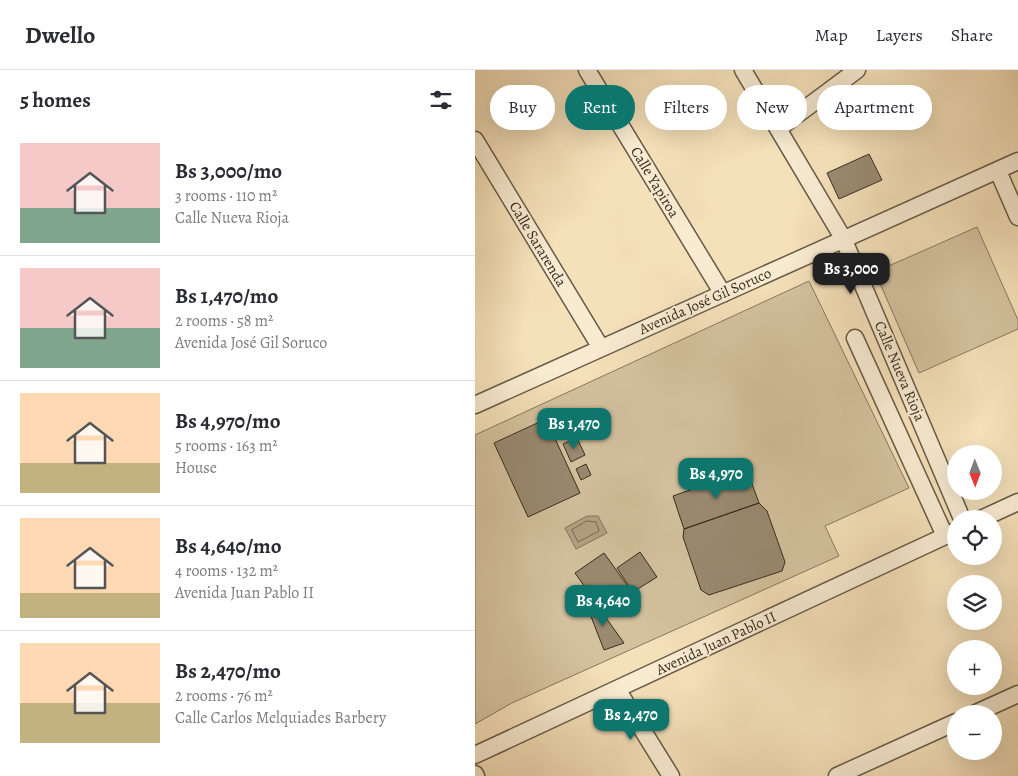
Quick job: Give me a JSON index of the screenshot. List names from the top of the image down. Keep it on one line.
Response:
{"streets":{"street":["Calle Yapiroa","Calle Sararenda","Avenida José Gil Soruco","Calle Nueva Rioja","Avenida Juan Pablo II"]},"crossings":[["Calle Yapiroa","Avenida José Gil Soruco"],["Calle Sararenda","Avenida José Gil Soruco"],["Avenida José Gil Soruco","Calle Nueva Rioja"]],"north":"bottom","page":{"header":"Dwello","nav":["Map","Layers","Share"],"heading":"5 homes","chip":["Buy","Rent","Filters","New","Apartment"],"list":[{"name":"Bs 3,000/mo","note":"3 rooms · 110 m² · Calle Nueva Rioja"},{"name":"Bs 1,470/mo","note":"2 rooms · 58 m² · Avenida José Gil Soruco"},{"name":"Bs 4,970/mo","note":"5 rooms · 163 m² · House"},{"name":"Bs 4,640/mo","note":"4 rooms · 132 m² · Avenida Juan Pablo II"},{"name":"Bs 2,470/mo","note":"2 rooms · 76 m² · Calle Carlos Melquiades Barbery"}],"price":["Bs 3,000","Bs 1,470","Bs 4,970","Bs 4,640","Bs 2,470"],"map_buttons":["+","−"]}}
